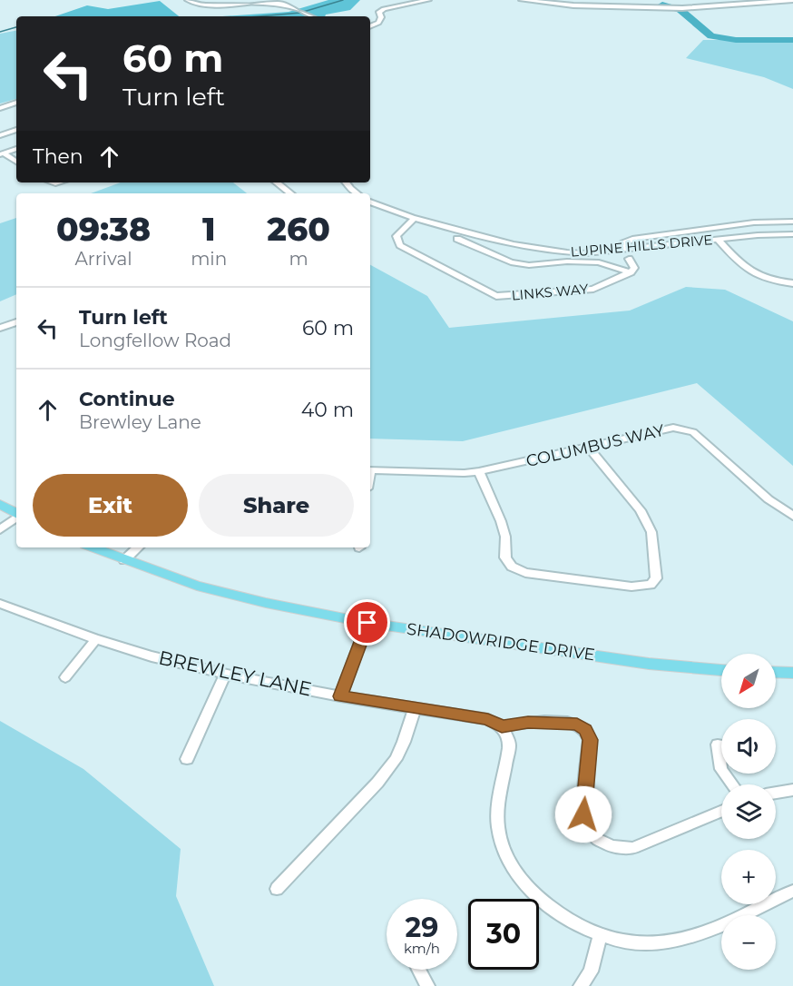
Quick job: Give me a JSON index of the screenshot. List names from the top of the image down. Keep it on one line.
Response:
{"streets":{"main road":["SHADOWRIDGE DRIVE"],"street":["LUPINE HILLS DRIVE","LINKS WAY","COLUMBUS WAY","BREWLEY LANE"]},"crossings":[["LUPINE HILLS DRIVE","LINKS WAY"]],"north":"bottom left","page":{"turn":["60 m","Turn left"],"then":"Then","eta":["09:38","Arrival","1","min","260","m"],"list":[{"name":"Turn left","note":"Longfellow Road","value":"60 m"},{"name":"Continue","note":"Brewley Lane","value":"40 m"}],"buttons":["Exit","Share"],"map_buttons":["+","−"],"speed":"29 km/h","limit":"30"}}
